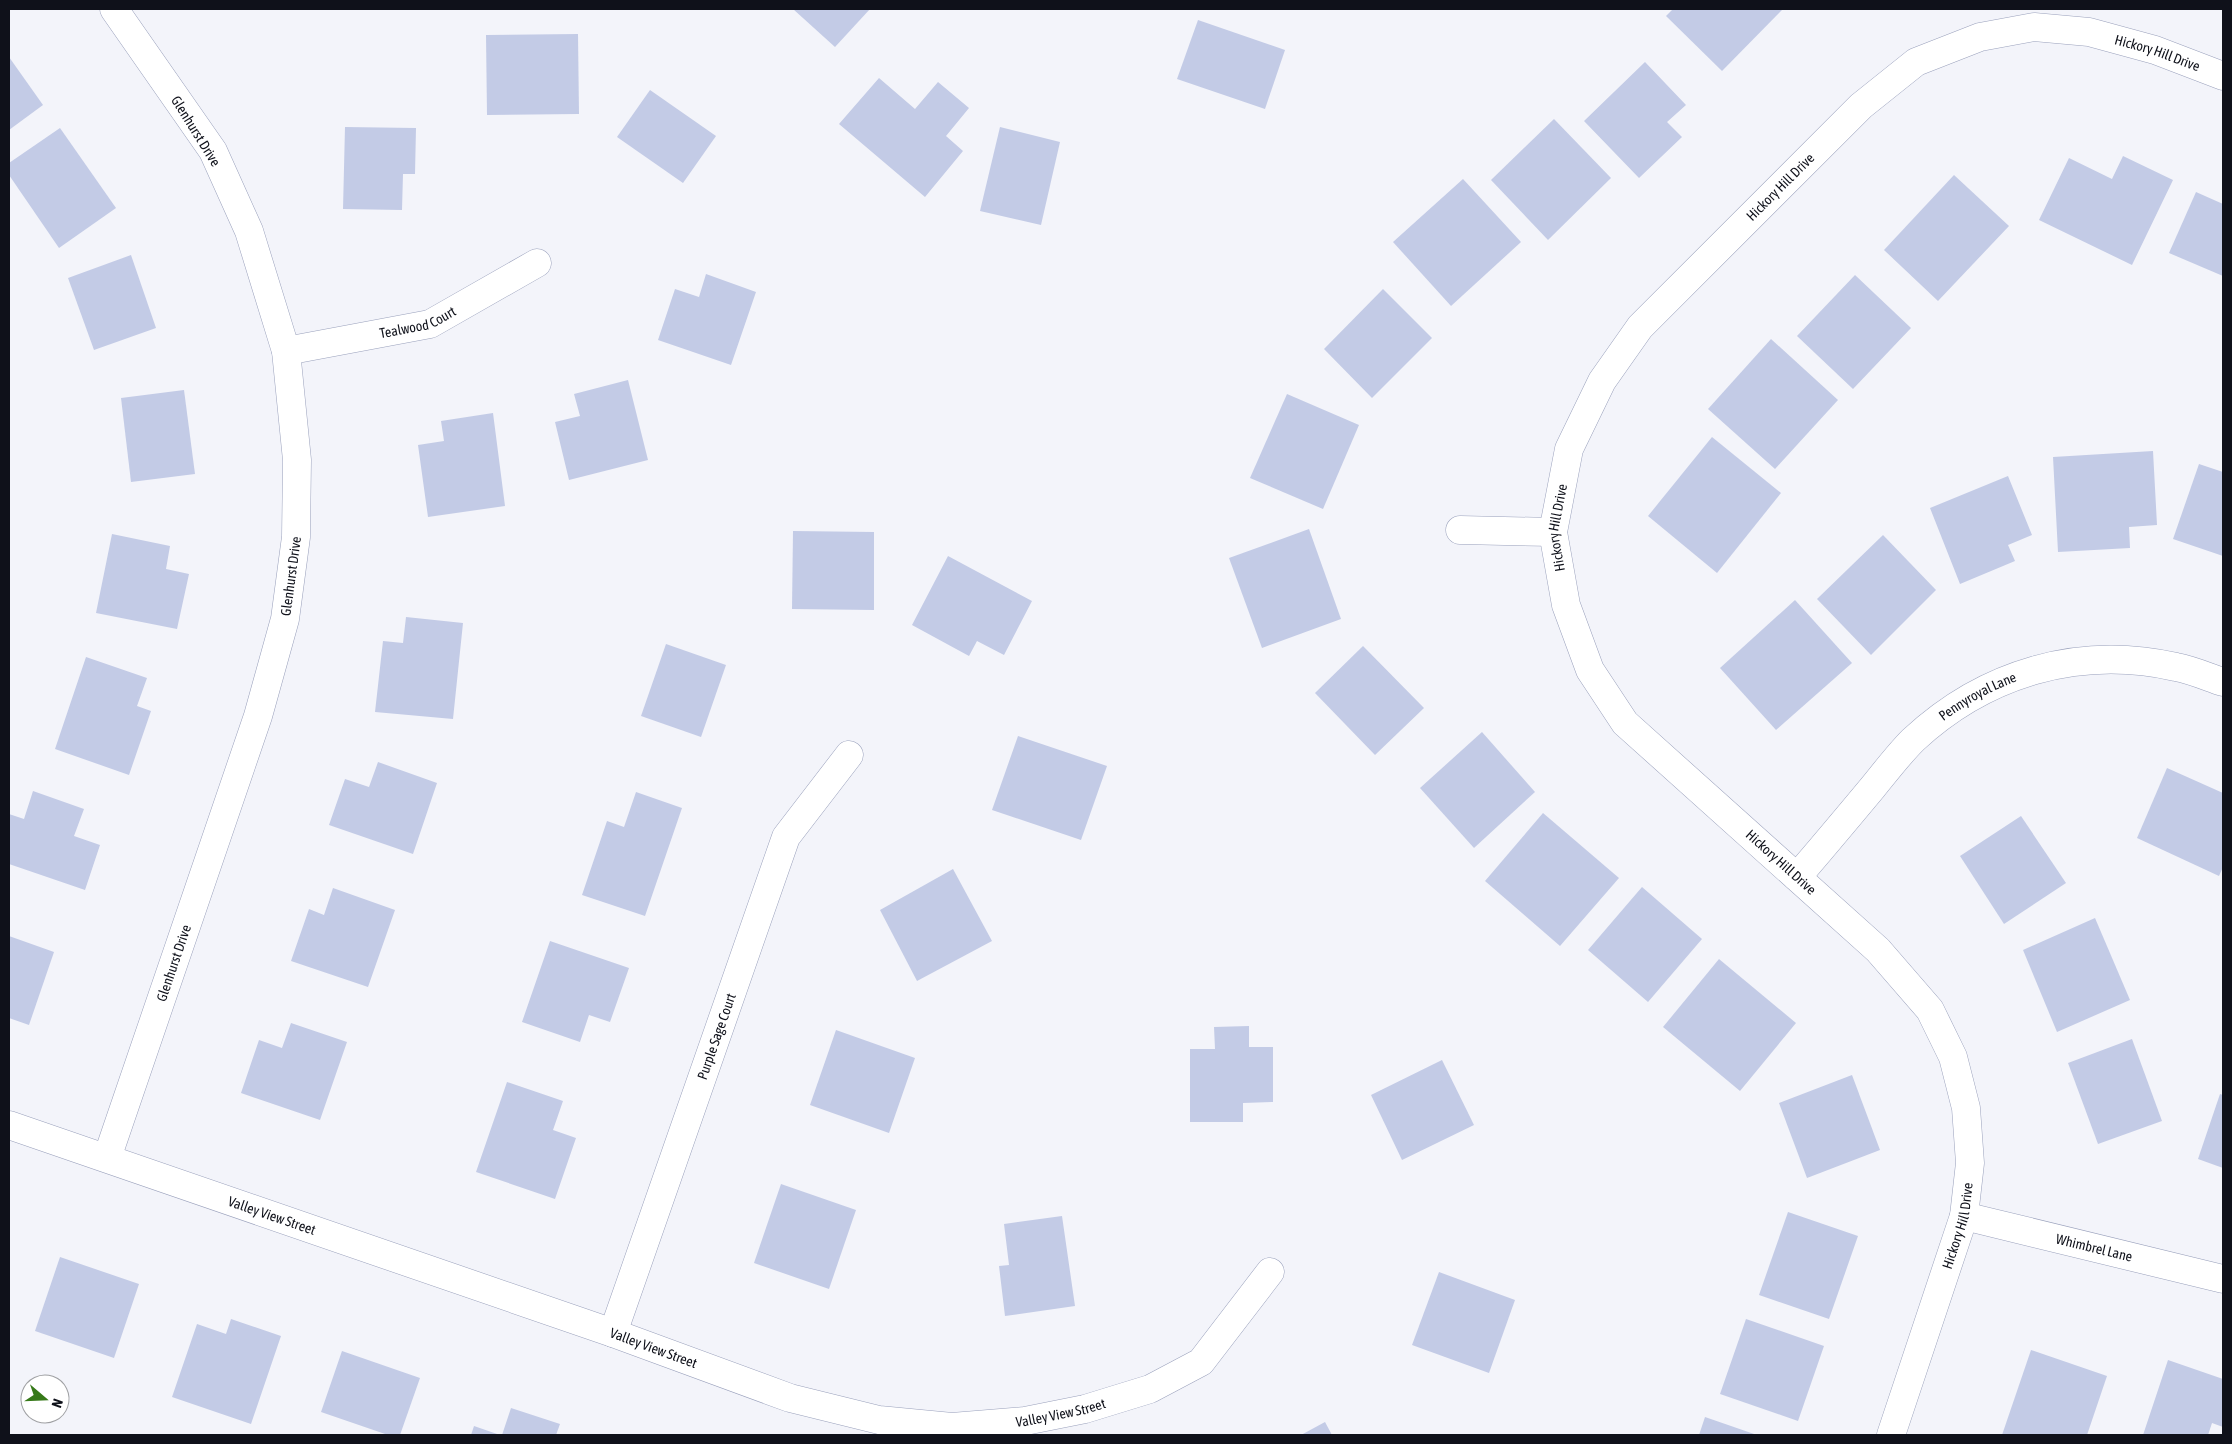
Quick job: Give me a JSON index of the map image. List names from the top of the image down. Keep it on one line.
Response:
{"streets":{"street":["Hickory Hill Drive","Glenhurst Drive","Tealwood Court","Pennyroyal Lane","Purple Sage Court","Valley View Street","Whimbrel Lane"]},"crossings":[["Hickory Hill Drive","Pennyroyal Lane"],["Hickory Hill Drive","Whimbrel Lane"],["Glenhurst Drive","Tealwood Court"],["Glenhurst Drive","Valley View Street"],["Purple Sage Court","Valley View Street"]],"north":"right"}
